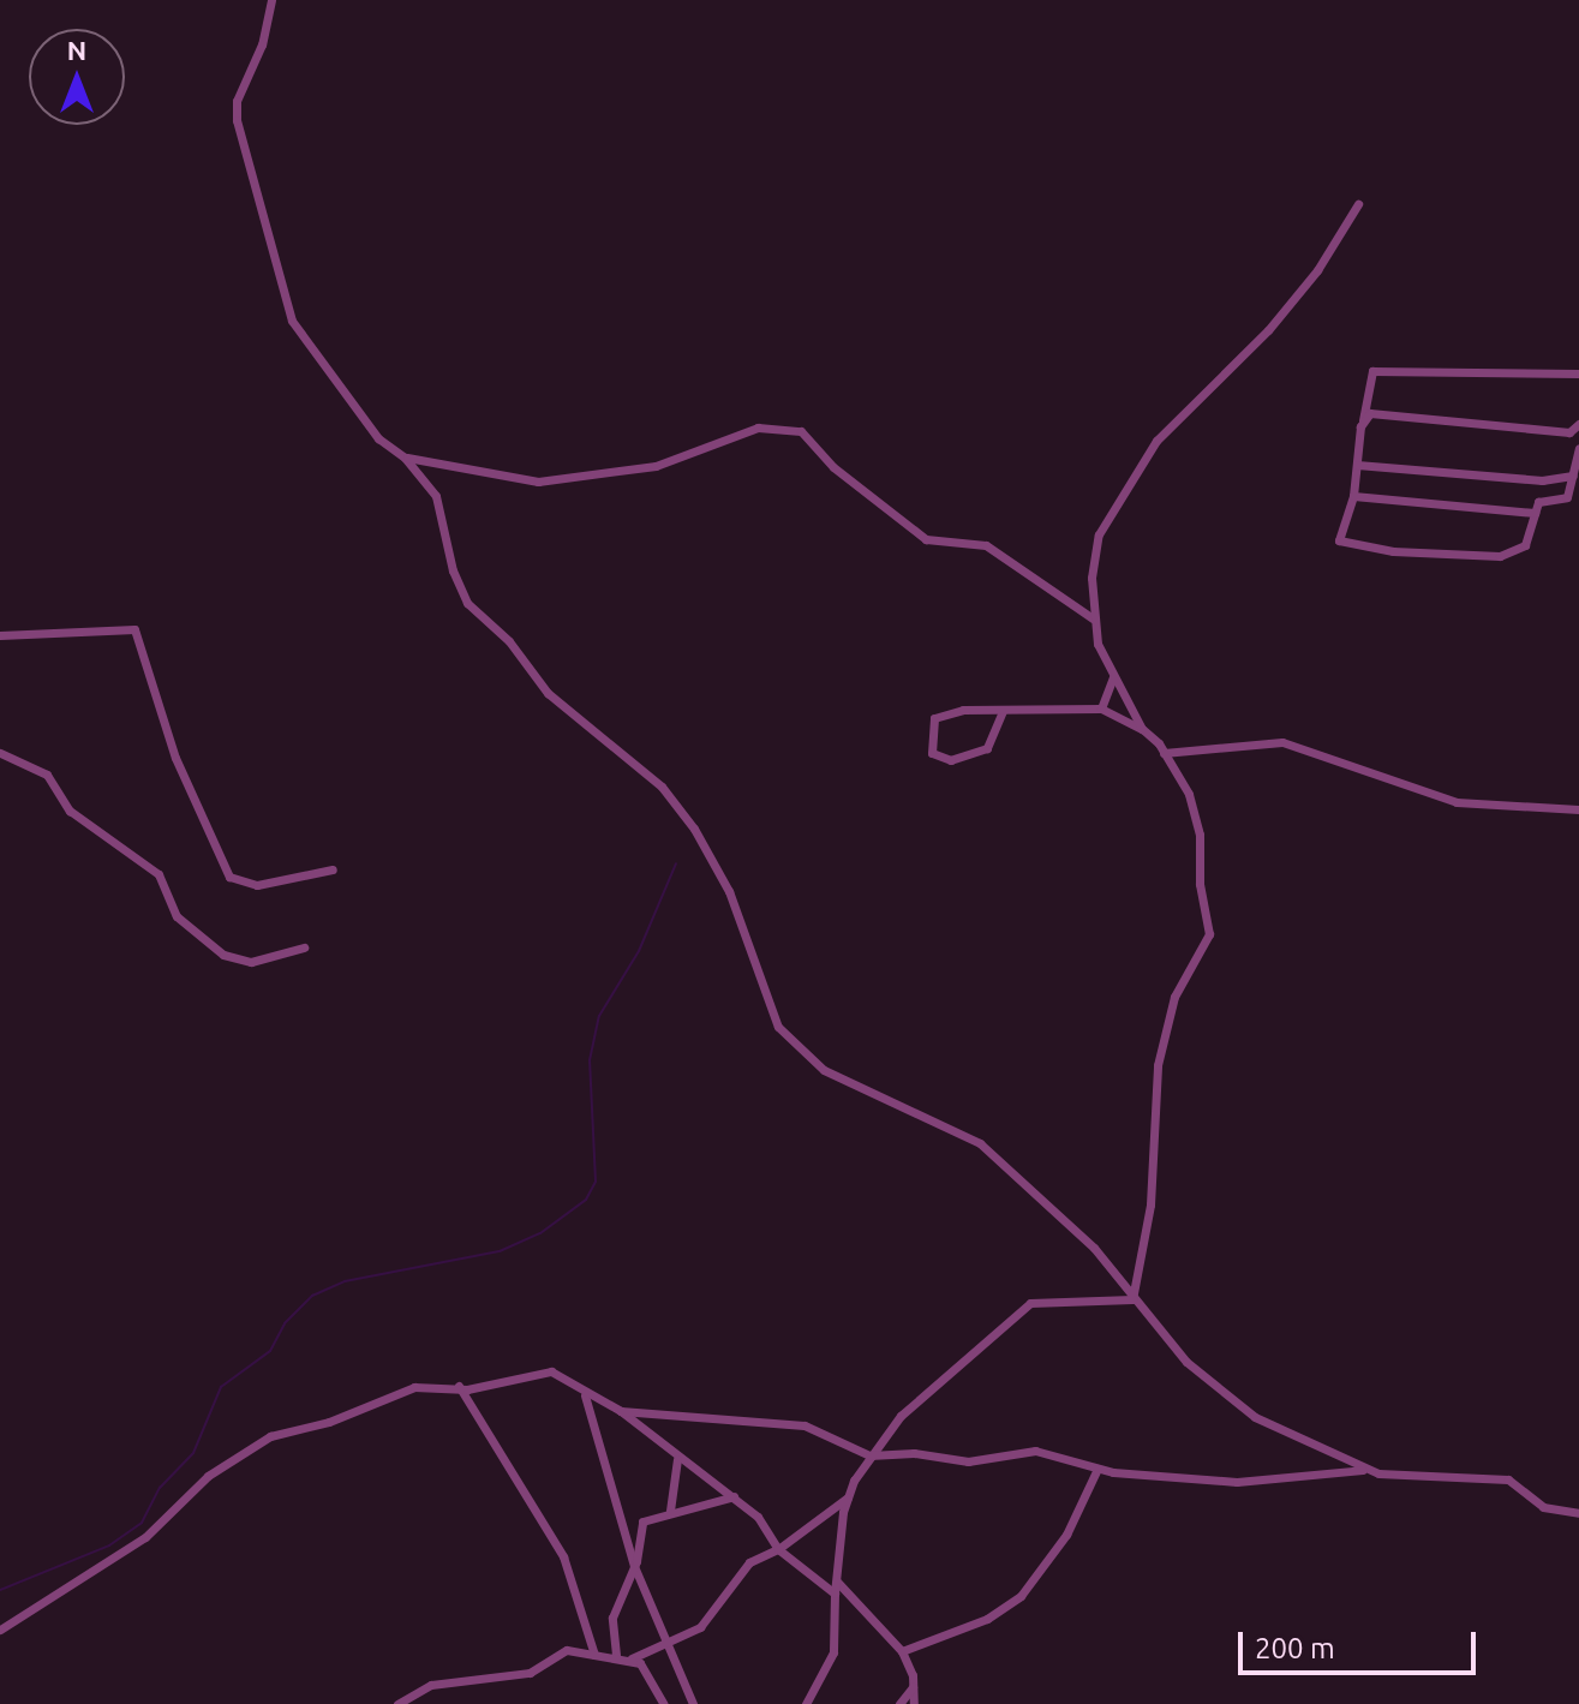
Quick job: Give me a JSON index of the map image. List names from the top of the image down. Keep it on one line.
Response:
{"scale_bar":"200 m","north":"top"}
